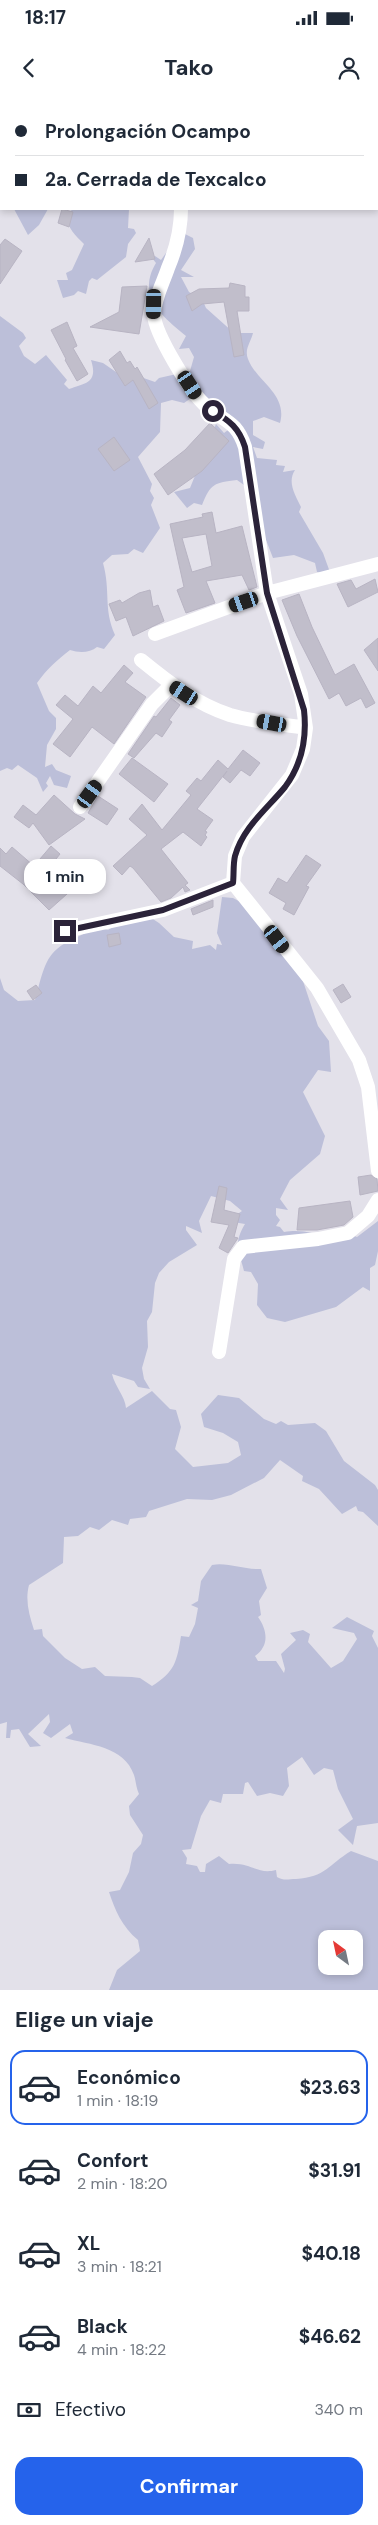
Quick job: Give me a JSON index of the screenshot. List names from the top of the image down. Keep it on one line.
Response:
{"north":"top left","page":{"status":"18:17","header":"Tako","banner":["Prolongación Ocampo","2a. Cerrada de Texcalco"],"bubble":"1 min","heading":"Elige un viaje","list":[{"name":"Económico","note":"1 min · 18:19","value":"$23.63"},{"name":"Confort","note":"2 min · 18:20","value":"$31.91"},{"name":"XL","note":"3 min · 18:21","value":"$40.18"},{"name":"Black","note":"4 min · 18:22","value":"$46.62"}],"pay":["Efectivo","340 m"],"buttons":"Confirmar"}}
